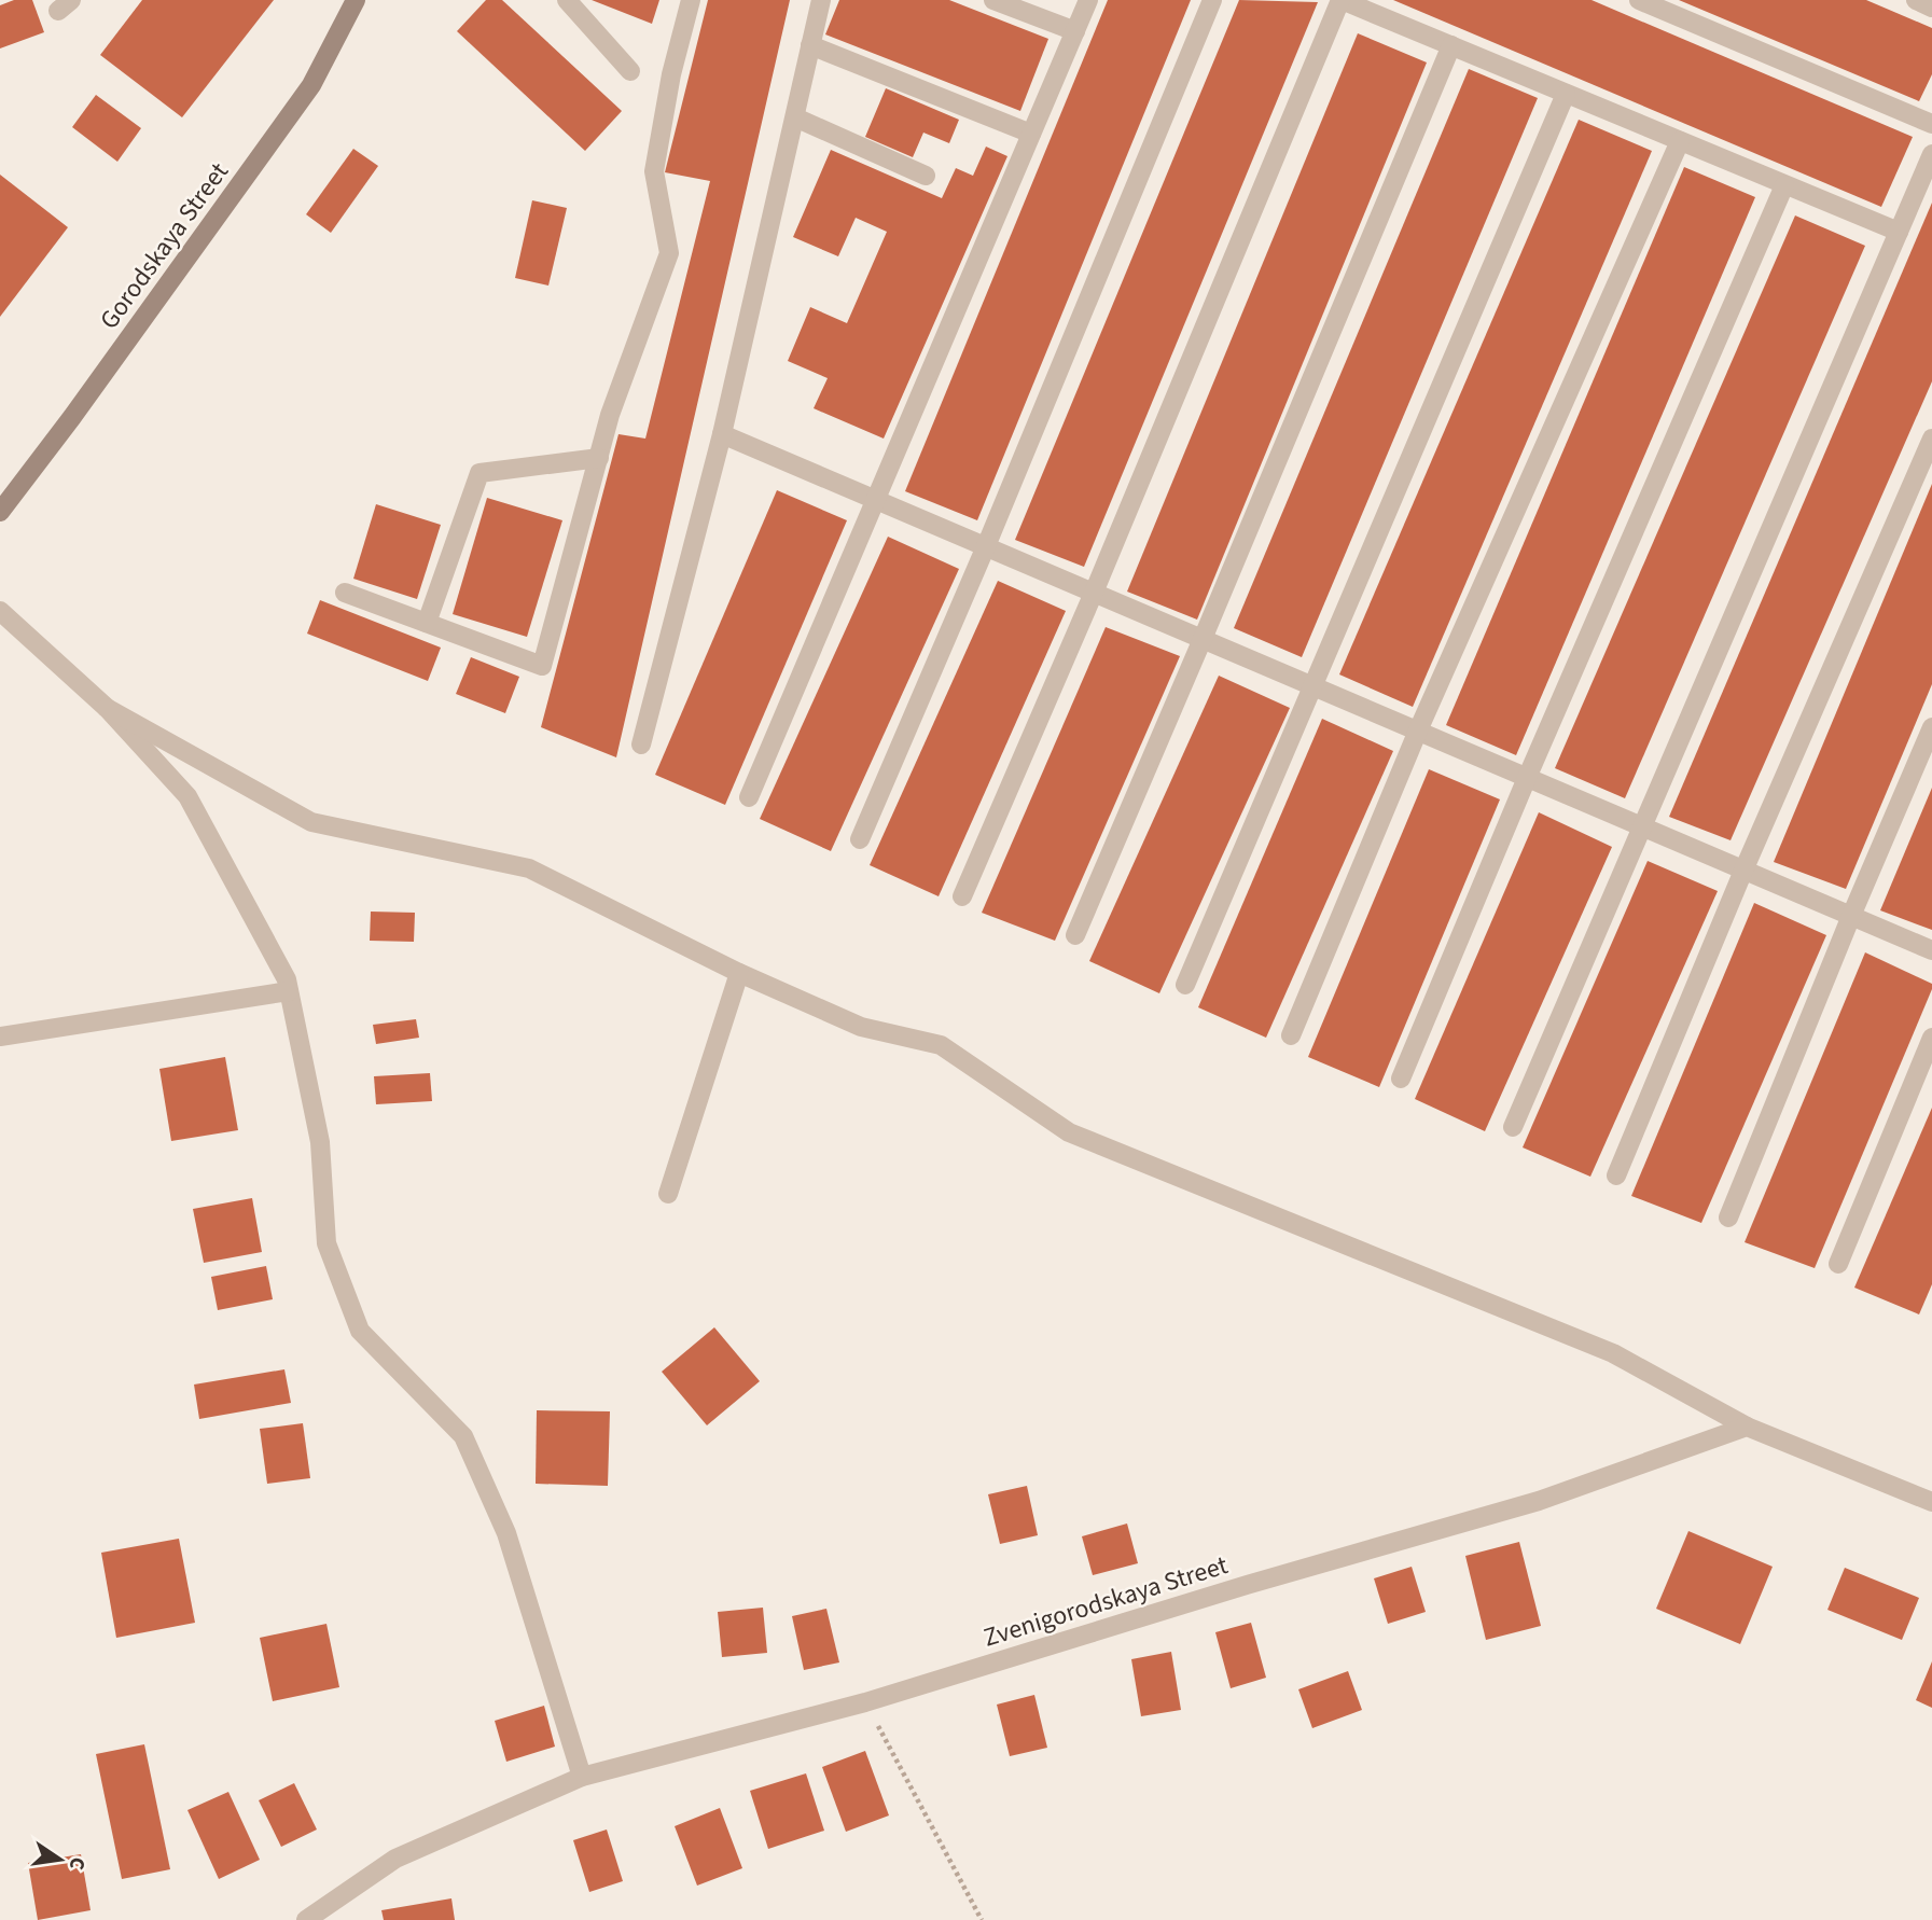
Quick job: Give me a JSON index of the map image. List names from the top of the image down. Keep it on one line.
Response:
{"streets":{"street":["Gorodskaya Street","Zvenigorodskaya Street"]},"north":"right"}
